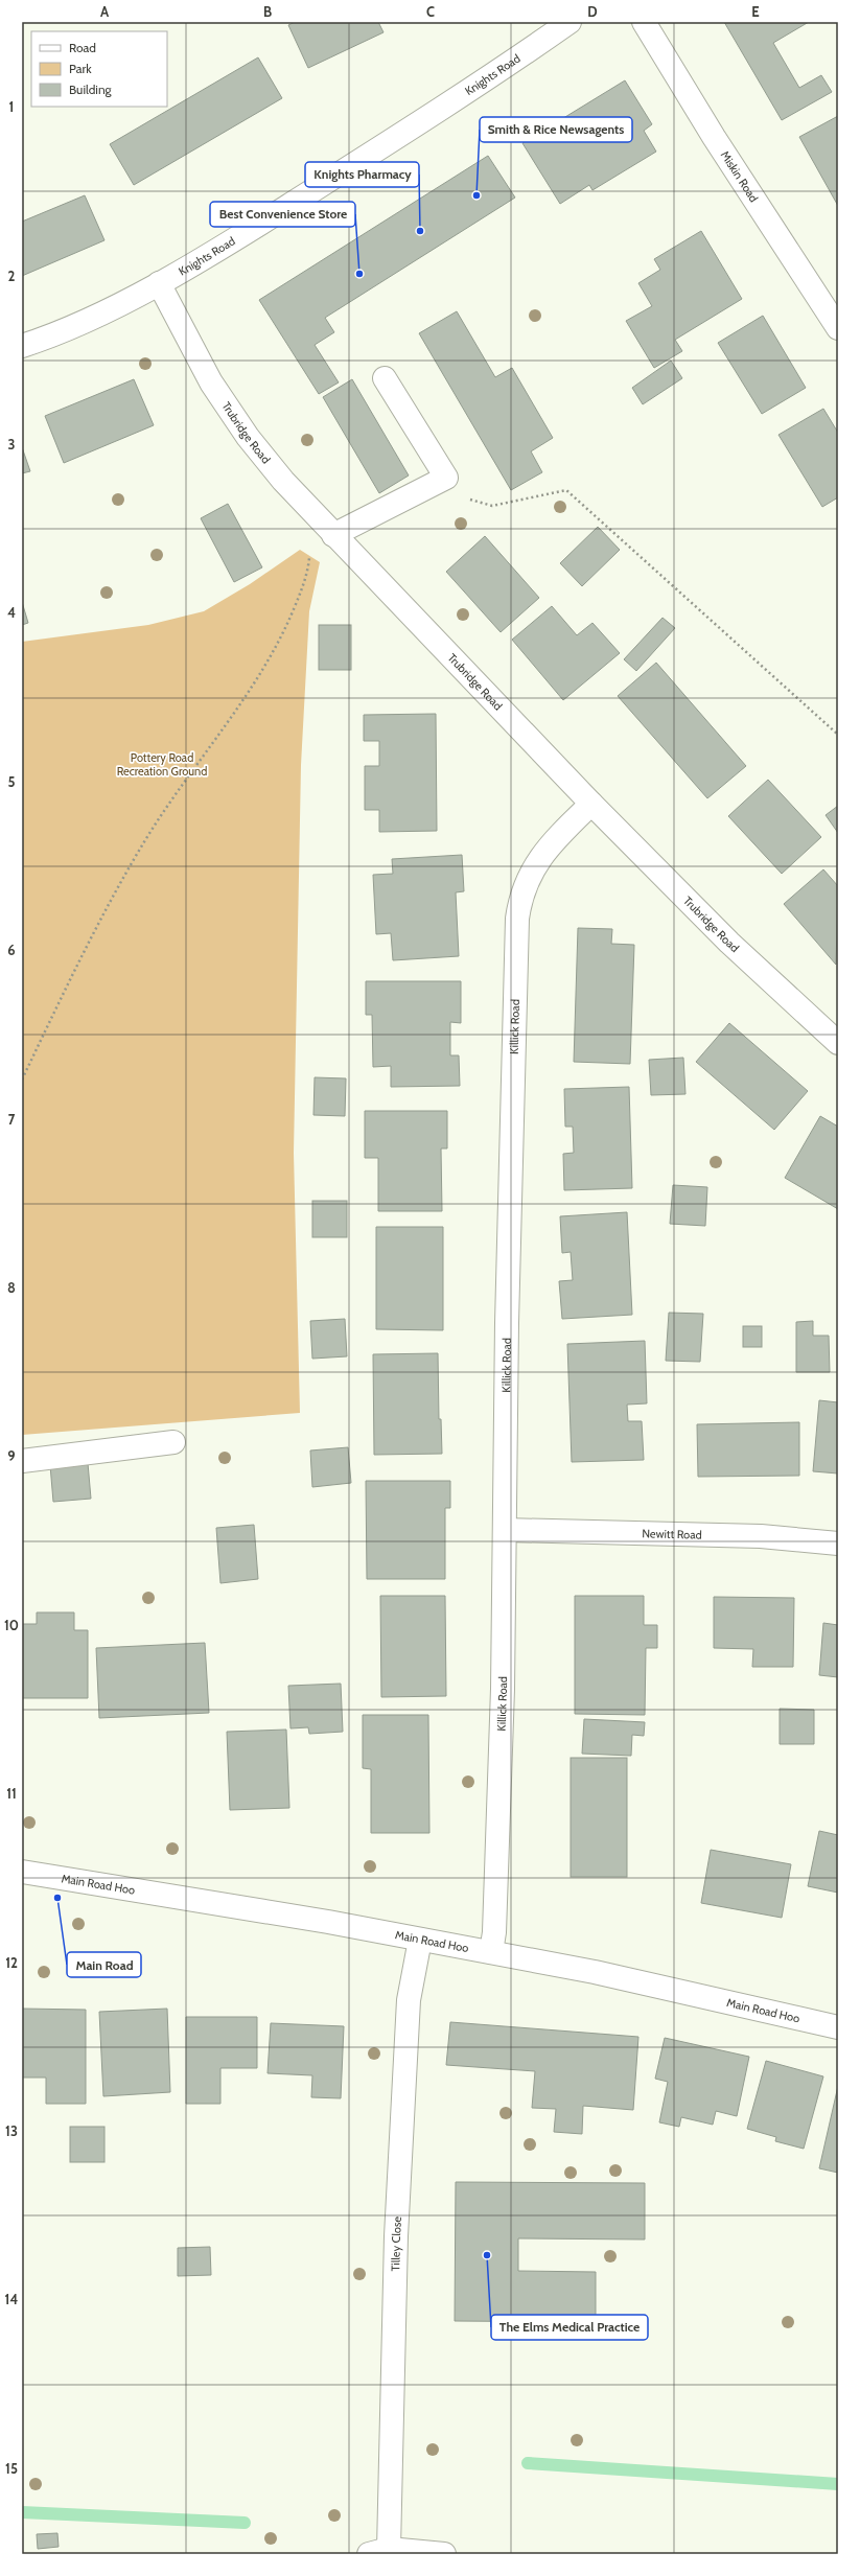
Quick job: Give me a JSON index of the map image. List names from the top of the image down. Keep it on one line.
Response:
{"streets":{"street":["Knights Road","Miskin Road","Trubridge Road","Killick Road","Newitt Road","Main Road Hoo","Tilley Close"]},"crossings":[["Knights Road","Trubridge Road"],["Trubridge Road","Killick Road"],["Killick Road","Newitt Road"],["Killick Road","Main Road Hoo"],["Main Road Hoo","Tilley Close"]],"parks":["Pottery Road Recreation Ground"],"places":["Smith & Rice Newsagents","Knights Pharmacy","Best Convenience Store","Main Road","The Elms Medical Practice"],"legend":["Road","Park","Building"],"grid":{"columns":["A","B","C","D","E"],"rows":["1","2","3","4","5","6","7","8","9","10","11","12","13","14","15"]}}
